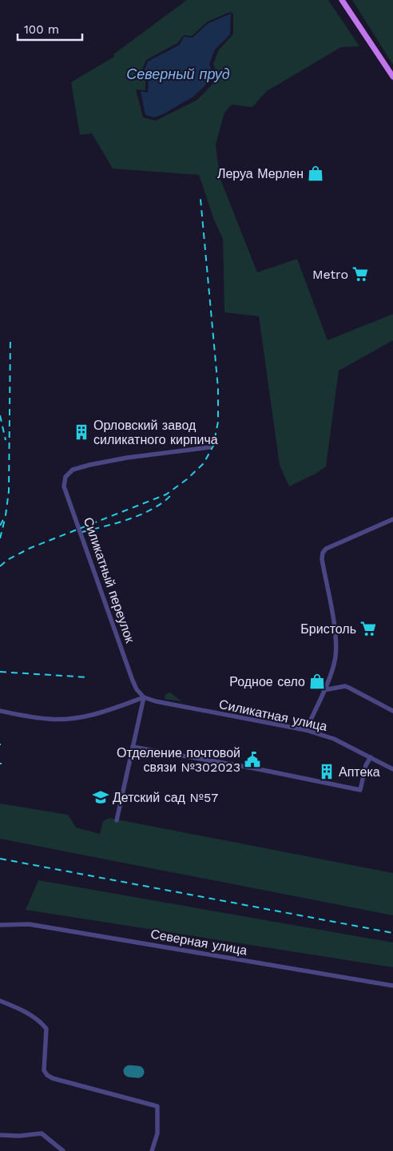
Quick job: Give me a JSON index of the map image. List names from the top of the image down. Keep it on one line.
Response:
{"streets":{"street":["Силикатный переулок","Силикатная улица","Северная улица"]},"crossings":[["Силикатный переулок","Силикатная улица"]],"water":["Северный пруд"],"places":{"shop":["Леруа Мерлен","Родное село"],"supermarket":["Metro","Бристоль"],"building":["Орловский завод силикатного кирпича","Аптека"],"public building":["Отделение почтовой связи №302023"],"school or university":["Детский сад №57"]},"scale_bar":"100 m"}
